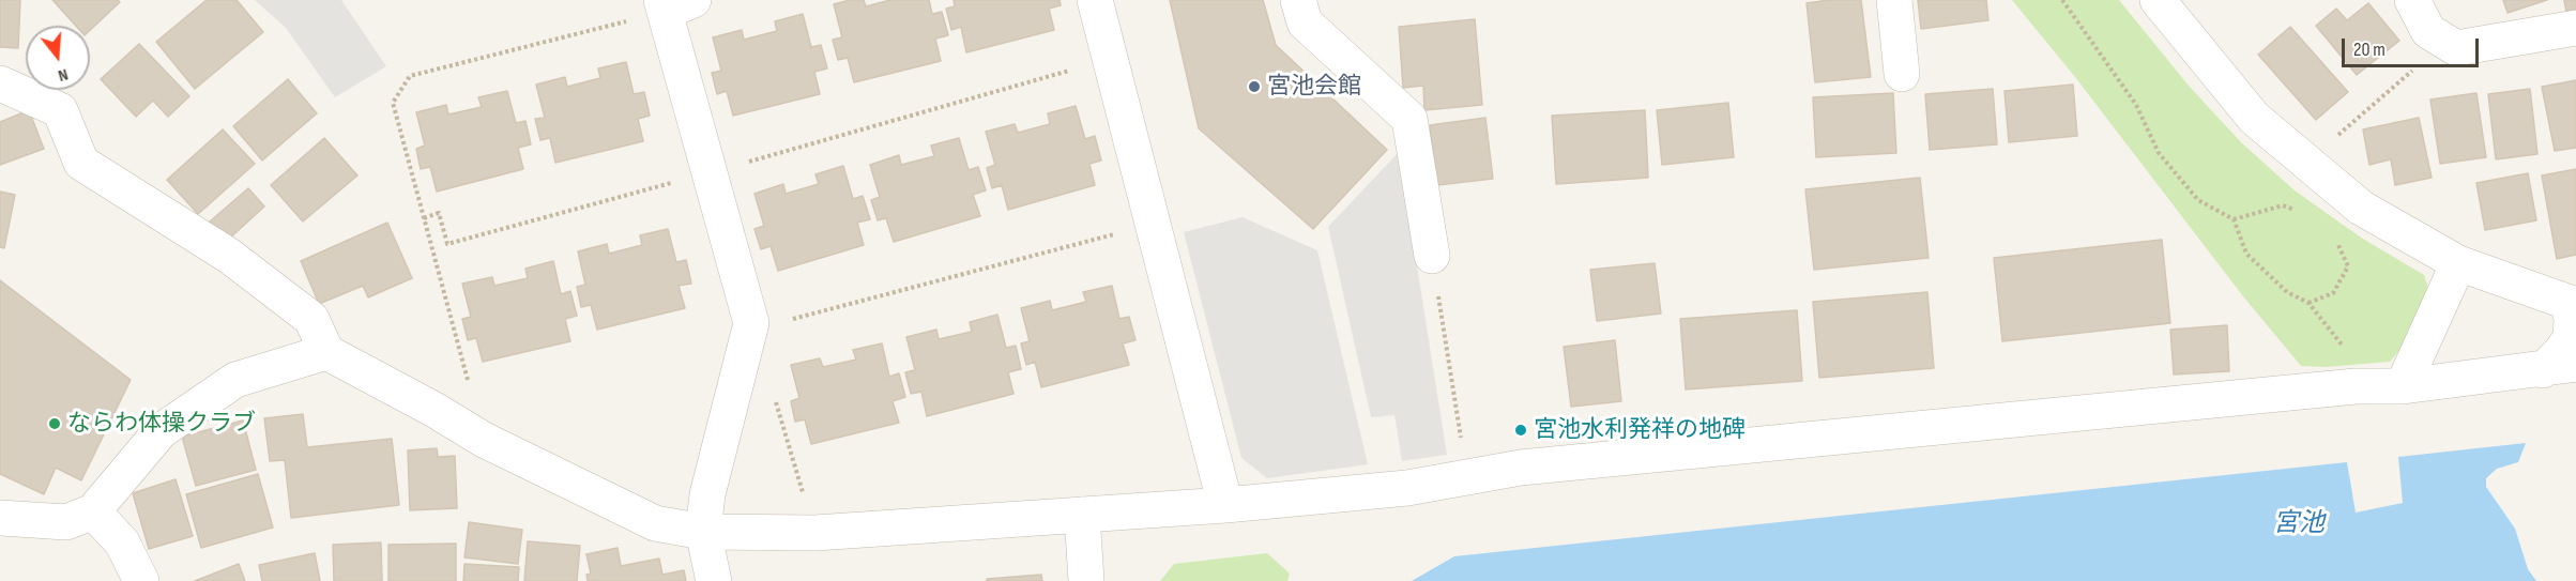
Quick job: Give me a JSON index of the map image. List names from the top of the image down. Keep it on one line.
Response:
{"water":["宮池"],"places":["宮池会館","ならわ体操クラブ","宮池水利発祥の地碑"],"scale_bar":"20 m","north":"bottom"}
